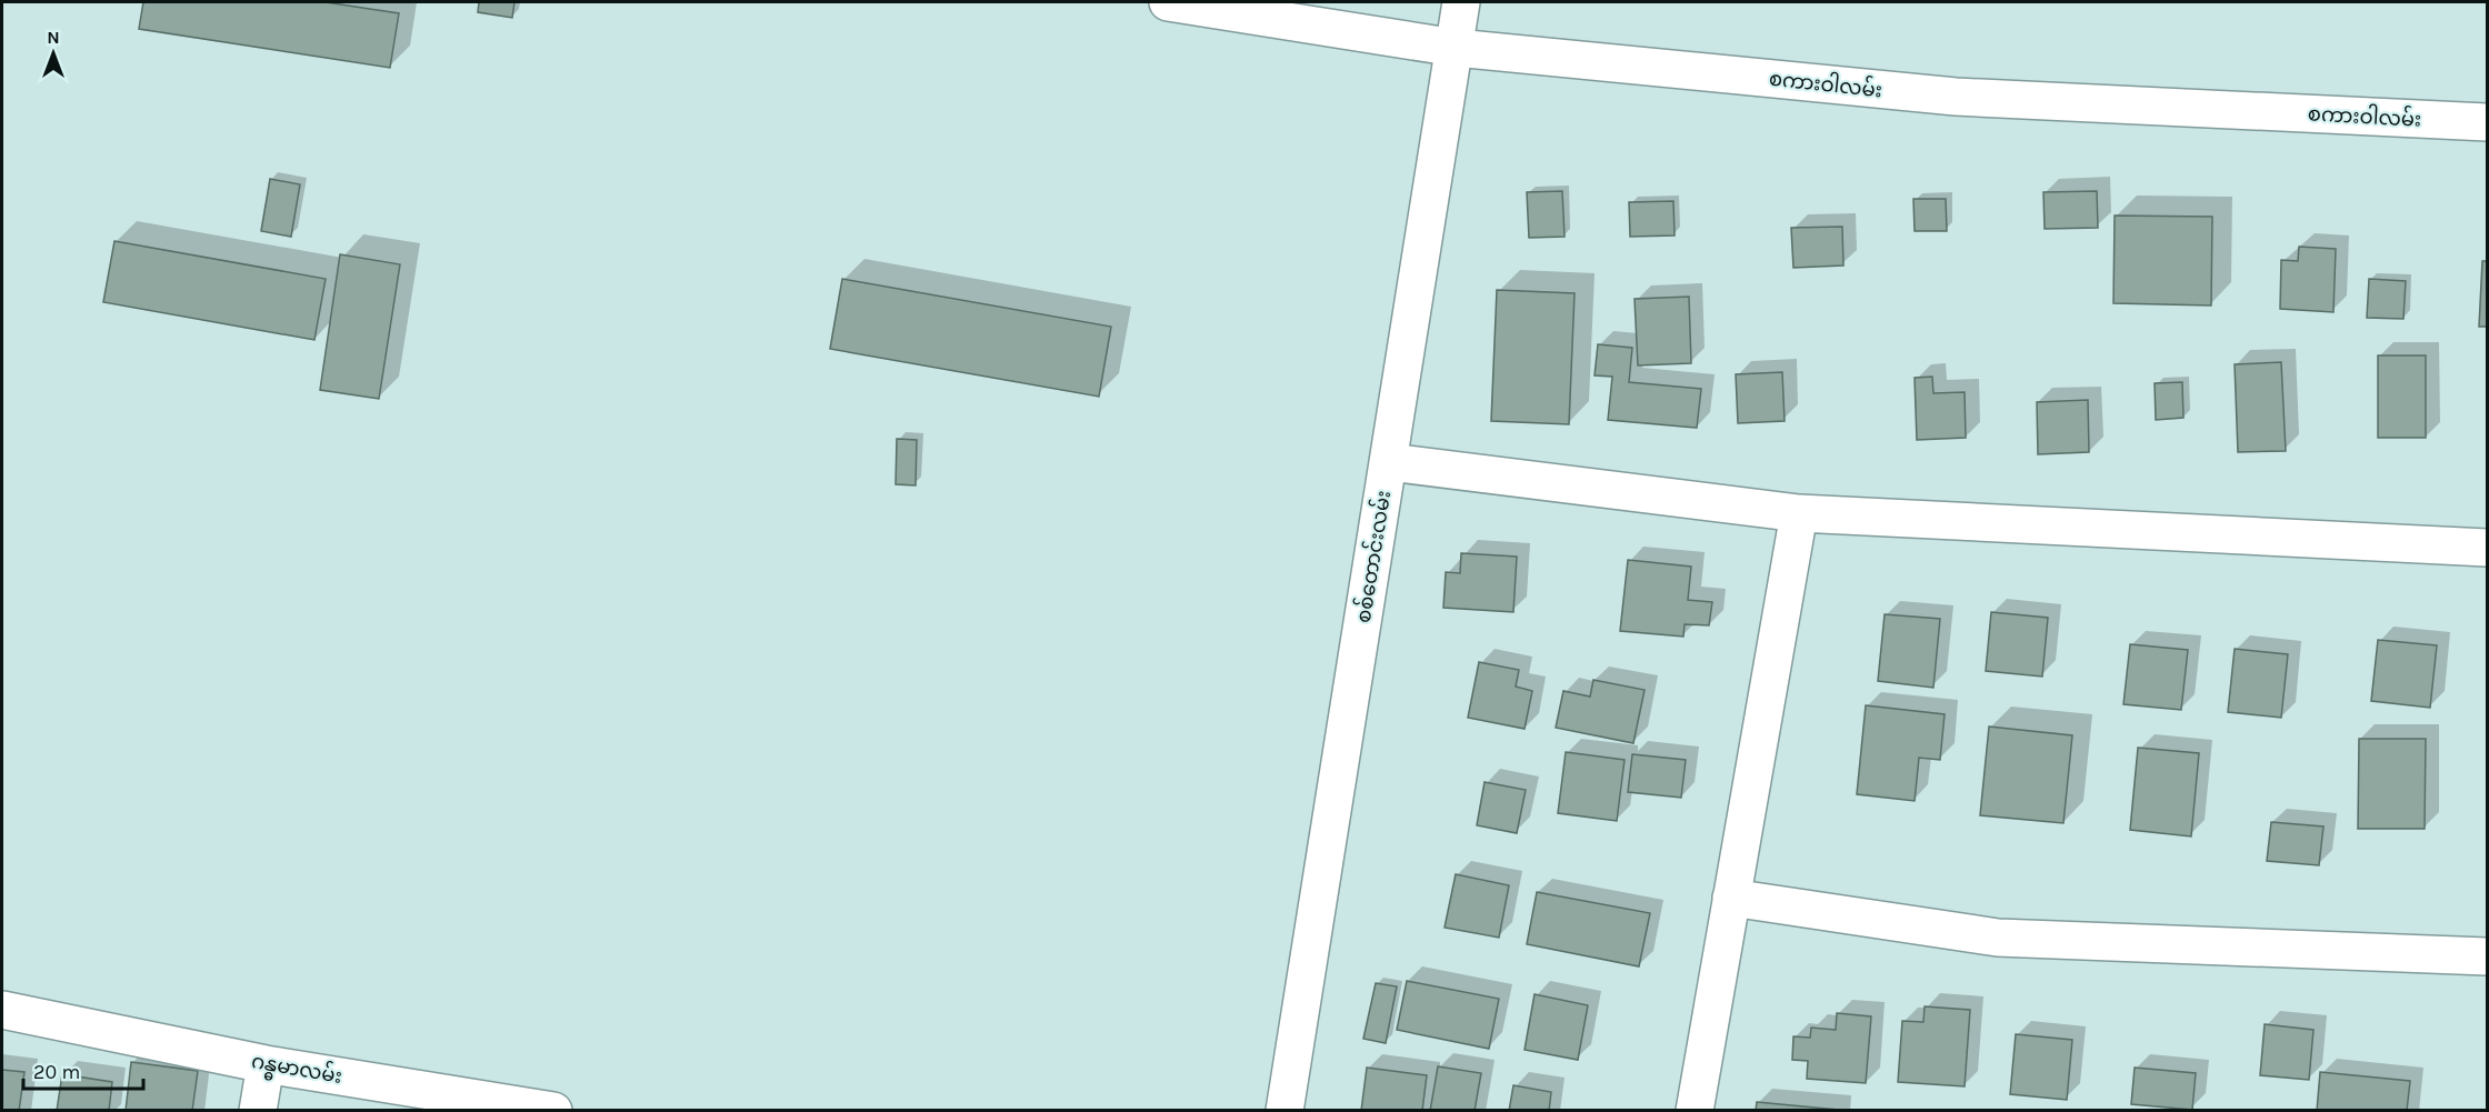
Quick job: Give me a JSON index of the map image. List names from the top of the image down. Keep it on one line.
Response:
{"streets":{"street":["စကားဝါလမ်း","စစ်တောင်းလမ်း","ဂန္ဓမာလမ်း"]},"crossings":[["စကားဝါလမ်း","စစ်တောင်းလမ်း"]],"scale_bar":"20 m","north":"top"}
